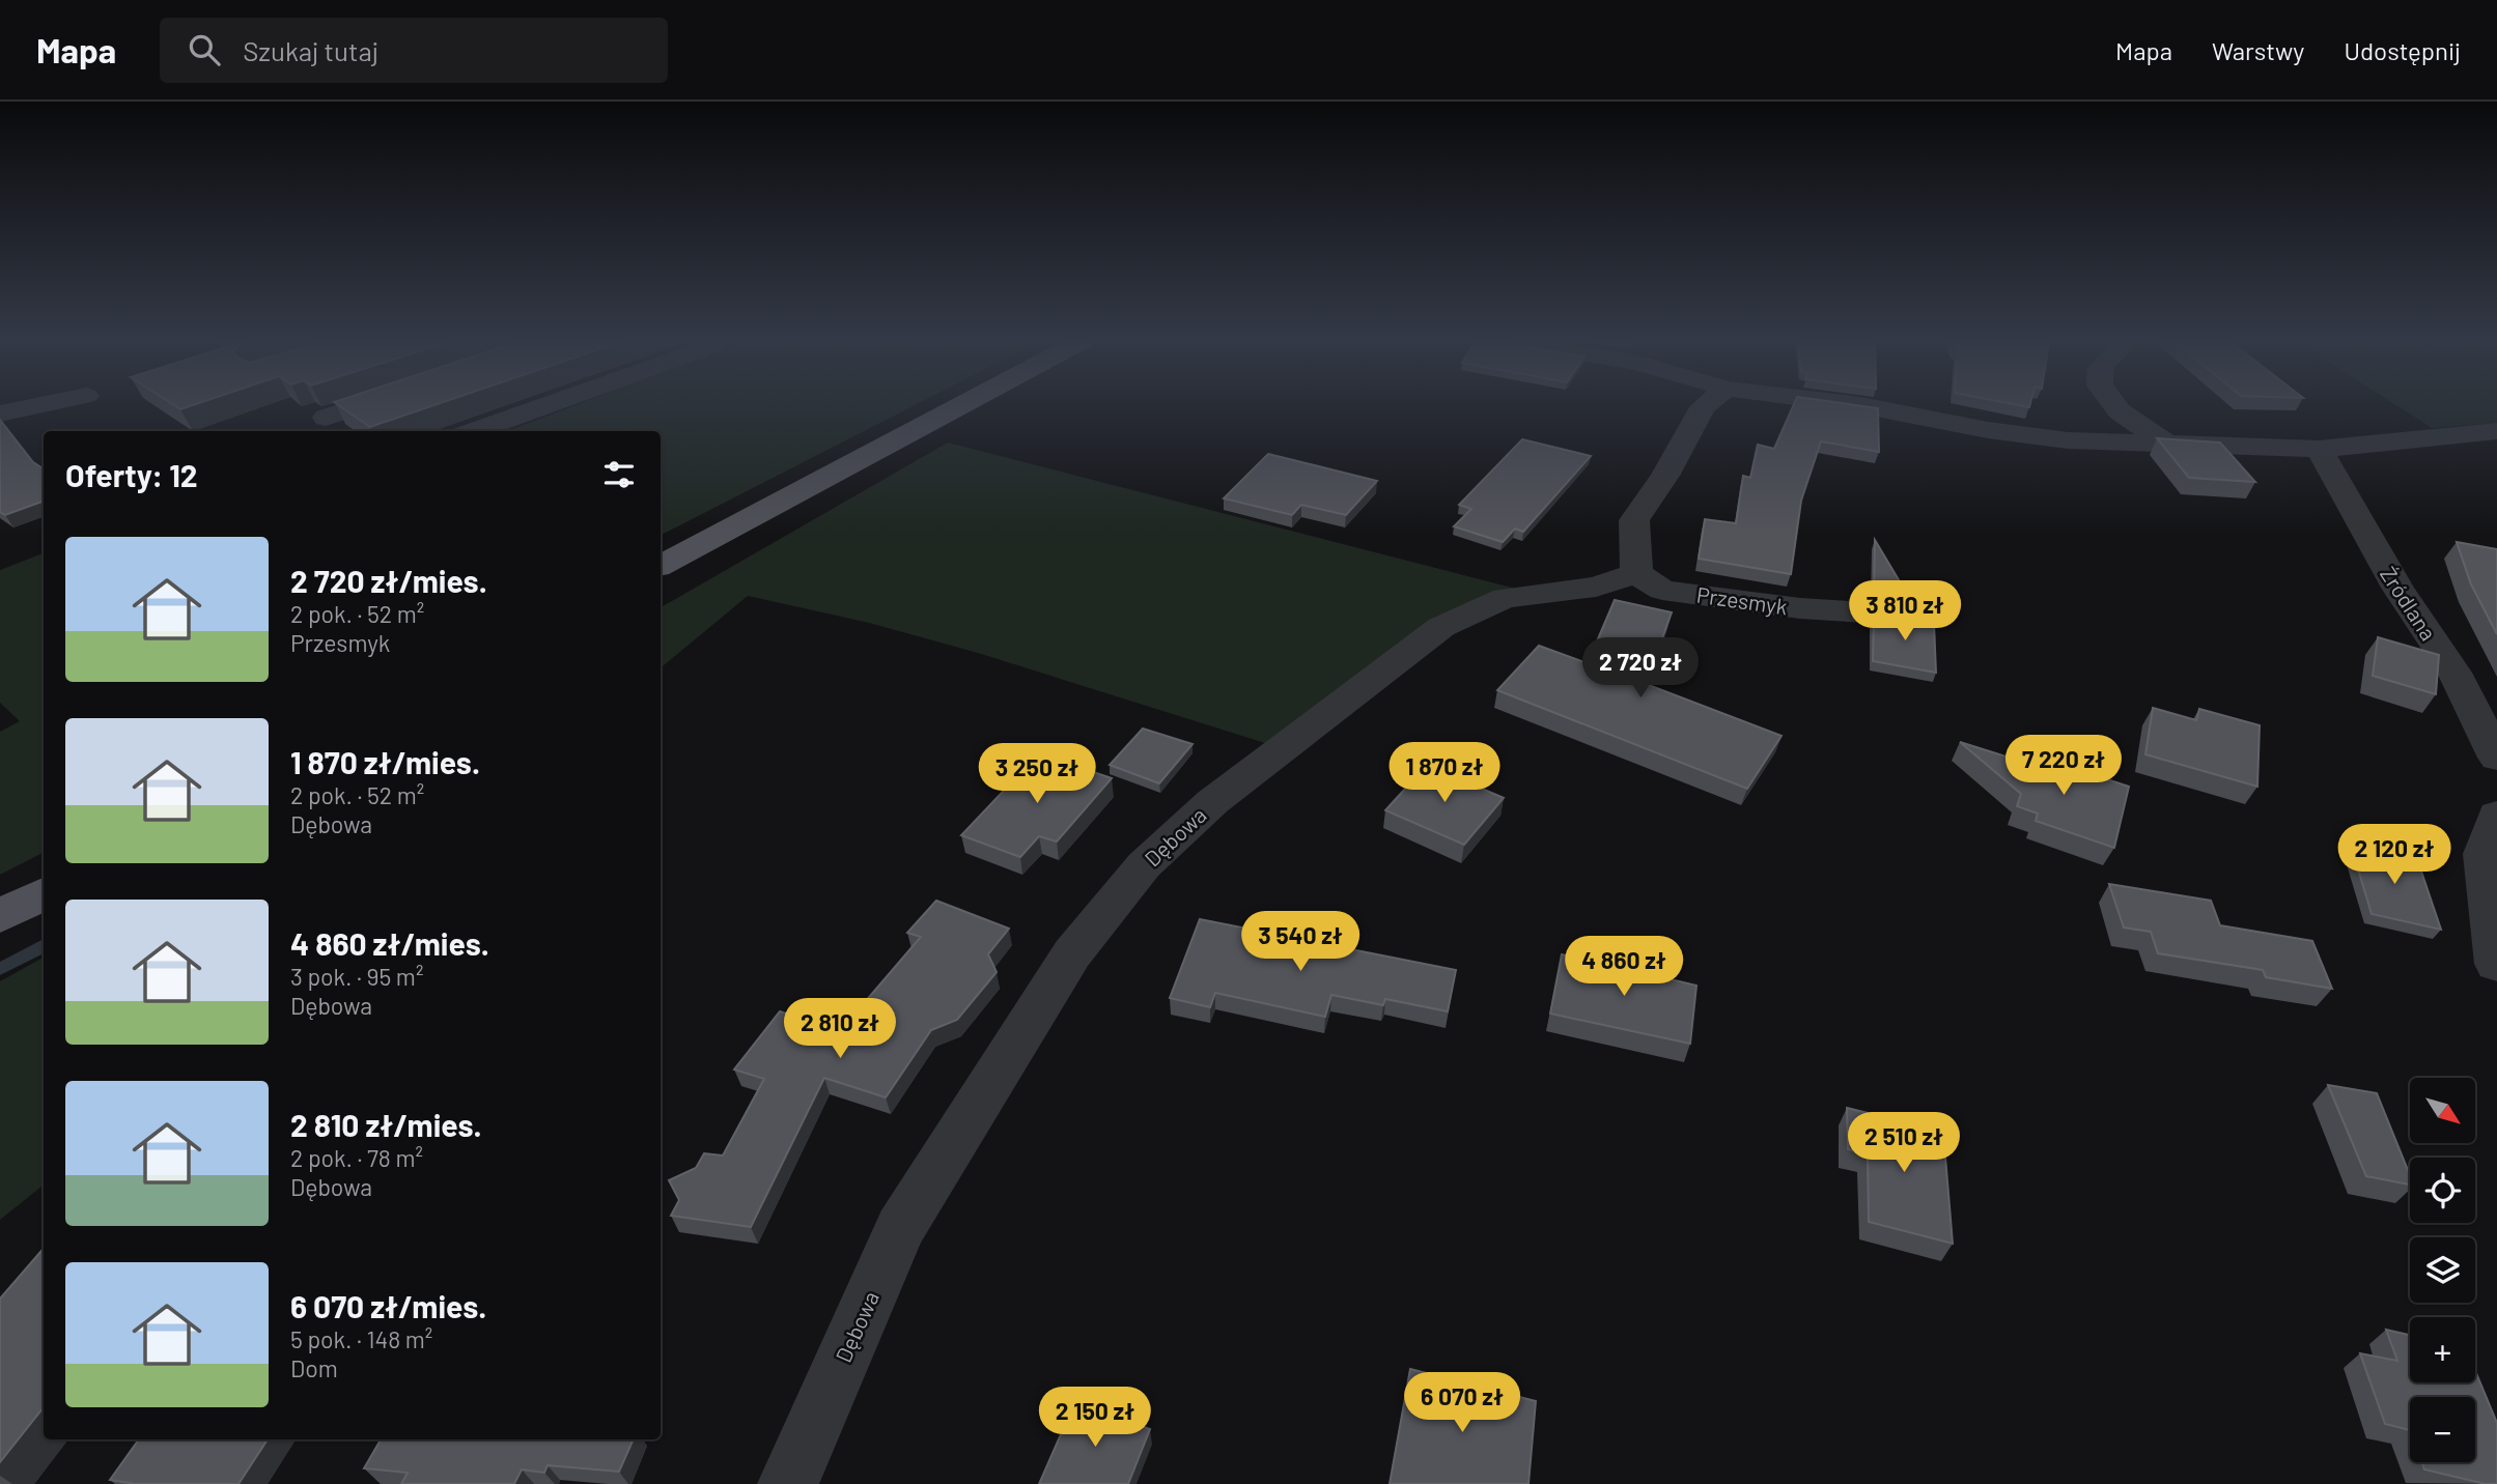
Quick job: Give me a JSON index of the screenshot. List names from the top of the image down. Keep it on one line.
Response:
{"streets":{"street":["Przesmyk","Źródlana","Dębowa"]},"crossings":[["Przesmyk","Dębowa"]],"north":"bottom right","page":{"header":"Mapa","search":"Szukaj tutaj","nav":["Mapa","Warstwy","Udostępnij"],"heading":"Oferty: 12","list":[{"name":"2 720 zł/mies.","note":"2 pok. · 52 m² · Przesmyk"},{"name":"1 870 zł/mies.","note":"2 pok. · 52 m² · Dębowa"},{"name":"4 860 zł/mies.","note":"3 pok. · 95 m² · Dębowa"},{"name":"2 810 zł/mies.","note":"2 pok. · 78 m² · Dębowa"},{"name":"6 070 zł/mies.","note":"5 pok. · 148 m² · Dom"}],"price":["3 810 zł","2 720 zł","7 220 zł","1 870 zł","3 250 zł","2 120 zł","3 540 zł","4 860 zł","2 810 zł","2 510 zł","6 070 zł","2 150 zł"],"map_buttons":["+","−"]}}
